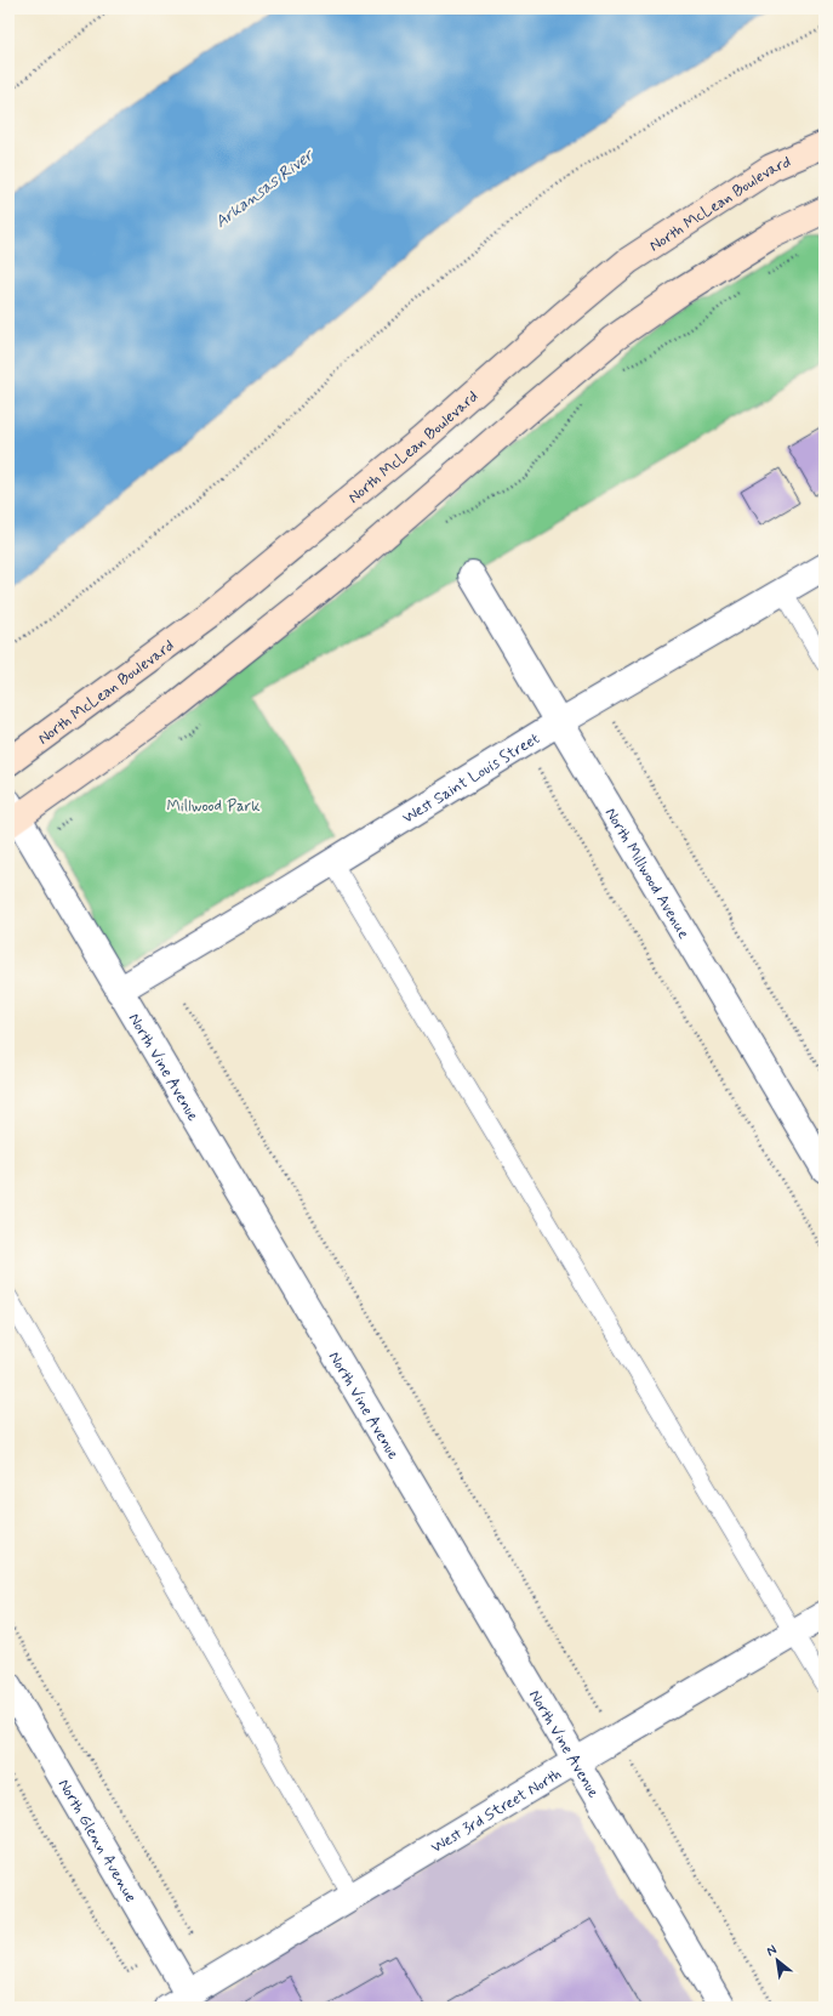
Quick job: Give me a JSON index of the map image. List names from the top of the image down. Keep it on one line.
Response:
{"streets":{"main road":["North McLean Boulevard"],"street":["West Saint Louis Street","North Millwood Avenue","North Vine Avenue","West 3rd Street North","North Glenn Avenue"]},"crossings":[["West Saint Louis Street","North Millwood Avenue"],["West Saint Louis Street","North Vine Avenue"],["North Vine Avenue","West 3rd Street North"],["West 3rd Street North","North Glenn Avenue"]],"water":["Arkansas River"],"parks":["Millwood Park"],"north":"top left"}
